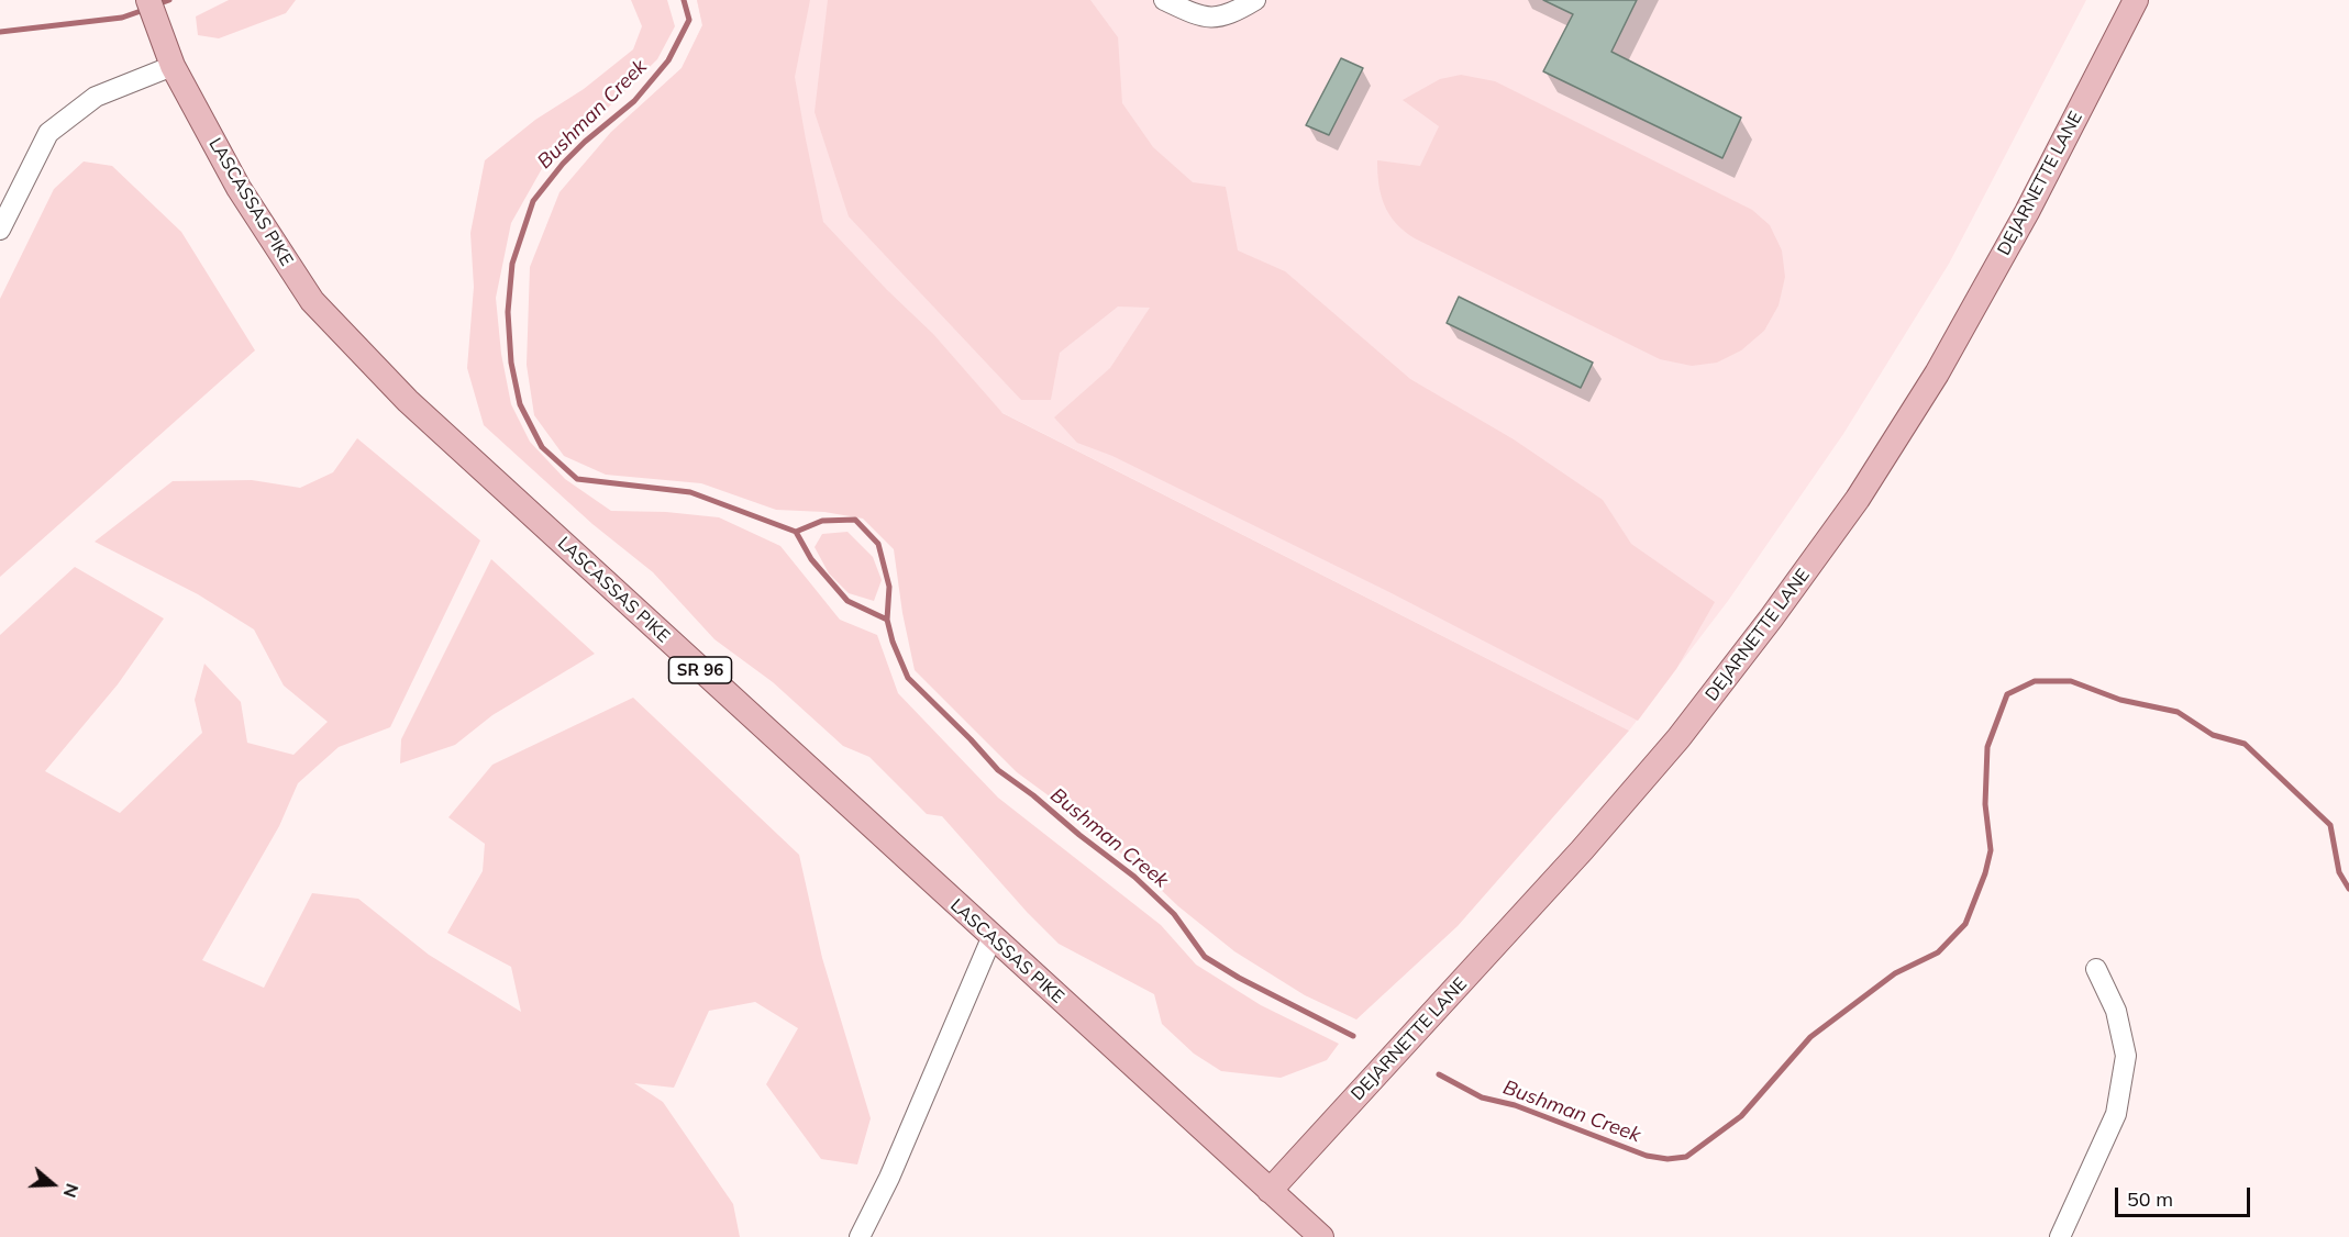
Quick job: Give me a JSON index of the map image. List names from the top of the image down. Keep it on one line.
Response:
{"streets":{"main road":["DEJARNETTE LANE","LASCASSAS PIKE","SR 96"]},"crossings":[["DEJARNETTE LANE","LASCASSAS PIKE"]],"water":["Bushman Creek"],"scale_bar":"50 m","north":"right"}
